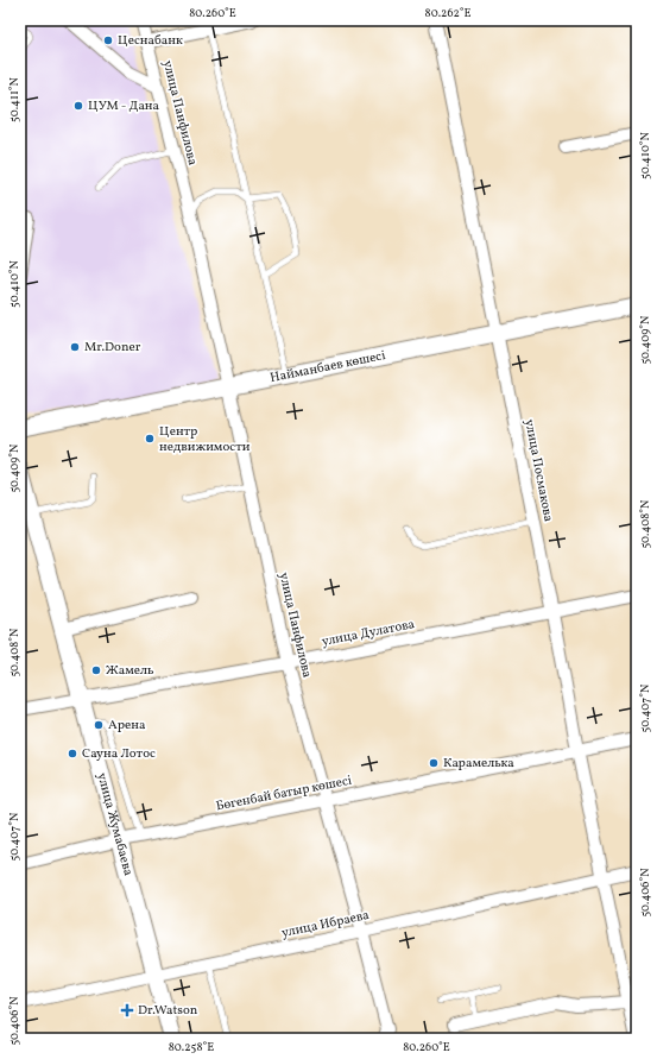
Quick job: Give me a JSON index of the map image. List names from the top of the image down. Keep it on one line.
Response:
{"streets":{"street":["улица Панфилова","Найманбаев көшесі","улица Посмакова","улица Дулатова","Бөгенбай батыр көшесі","улица Жумабаева","улица Ибраева"]},"crossings":[["улица Панфилова","Найманбаев көшесі"],["улица Панфилова","улица Дулатова"],["улица Панфилова","Бөгенбай батыр көшесі"],["улица Панфилова","улица Ибраева"],["Найманбаев көшесі","улица Посмакова"],["улица Посмакова","улица Дулатова"],["улица Посмакова","Бөгенбай батыр көшесі"],["улица Посмакова","улица Ибраева"],["улица Дулатова","улица Жумабаева"],["Бөгенбай батыр көшесі","улица Жумабаева"],["улица Жумабаева","улица Ибраева"]],"places":{"other":["Цеснабанк","ЦУМ - Дана","Mr.Doner","Центр недвижимости","Жамель","Арена","Сауна Лотос","Карамелька"],"health":["Dr.Watson"]},"coordinates":["80.260°E","80.262°E","50.411°N","50.410°N","50.409°N","50.408°N","50.407°N","50.406°N","80.258°E"]}
